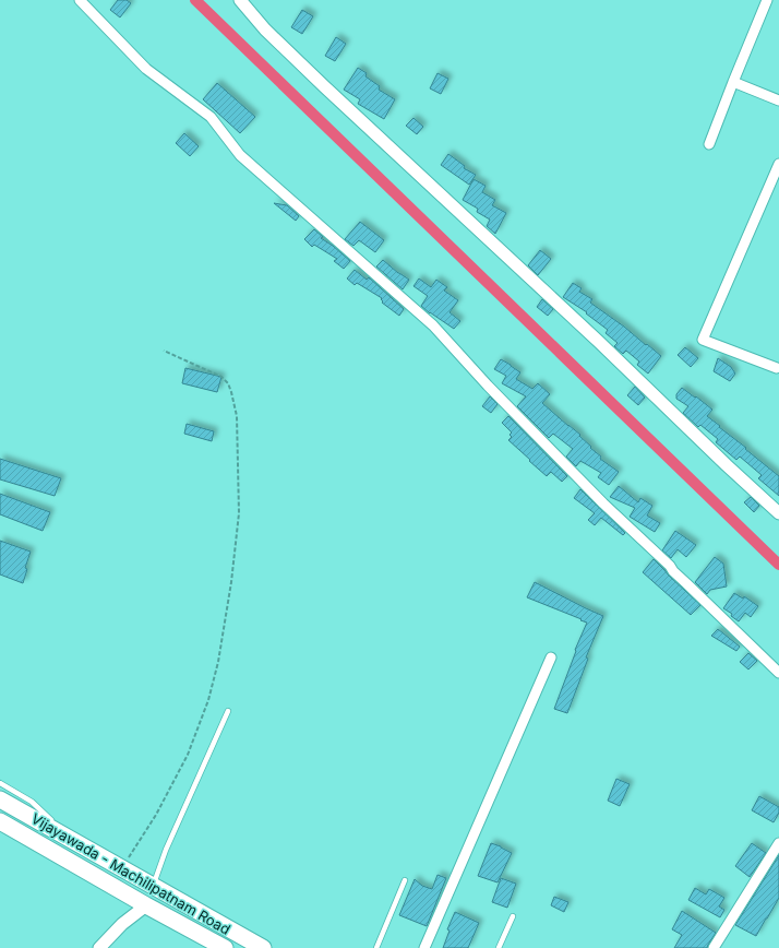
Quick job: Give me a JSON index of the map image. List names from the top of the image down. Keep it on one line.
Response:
{"streets":{"highway":["Vijayawada - Machilipatnam Road"]}}
